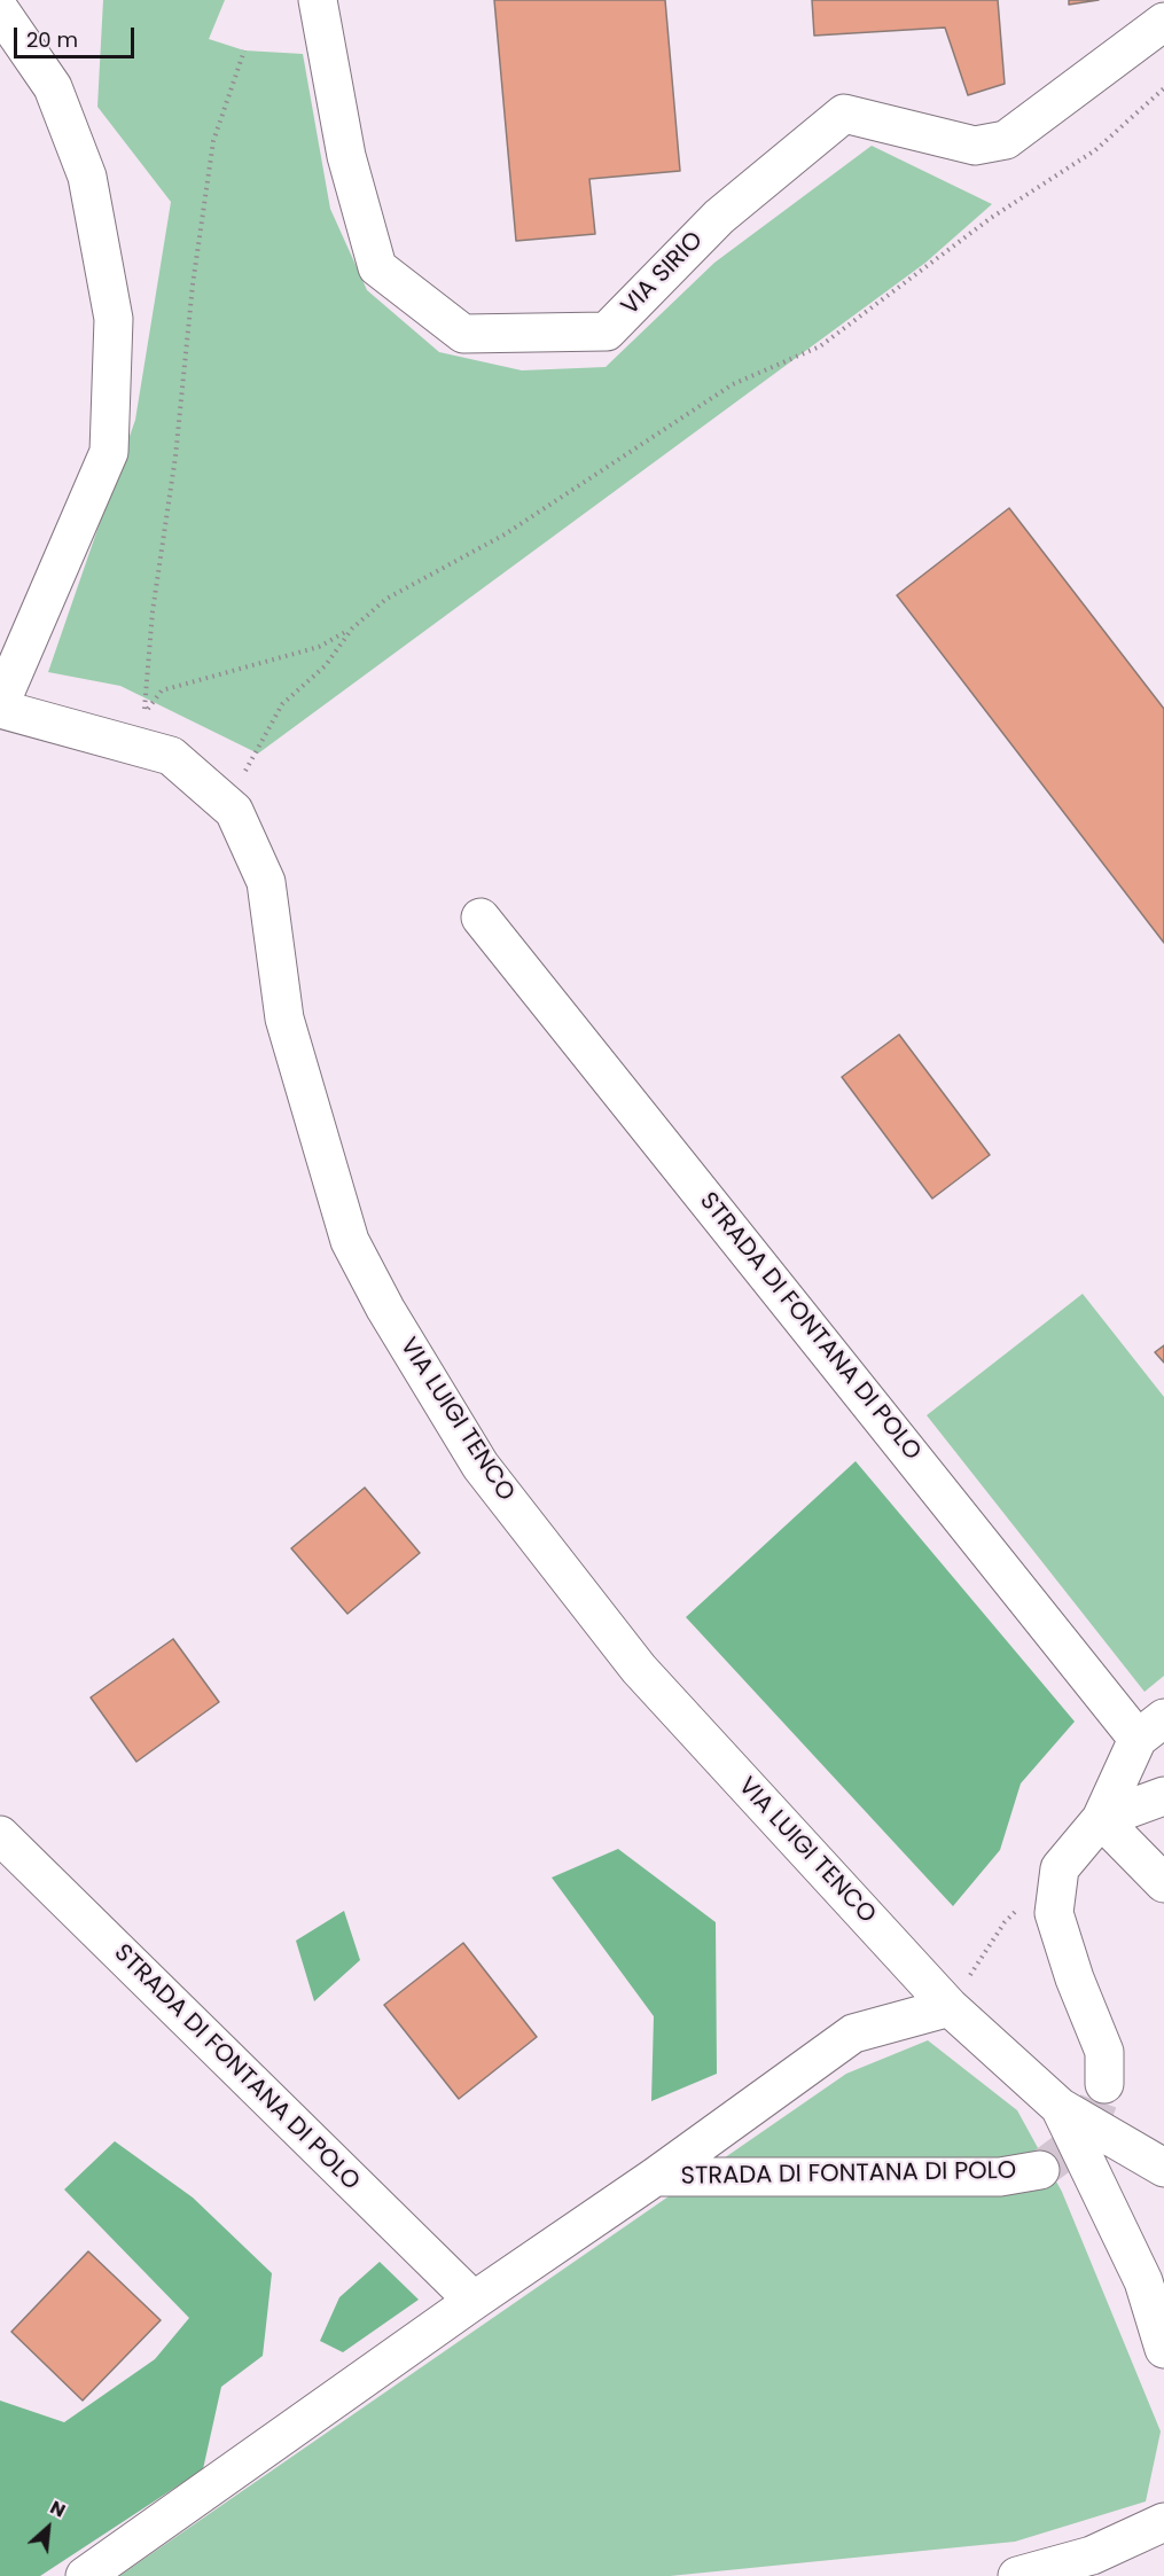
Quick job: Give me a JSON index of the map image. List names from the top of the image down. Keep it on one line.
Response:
{"streets":{"street":["VIA SIRIO","STRADA DI FONTANA DI POLO","VIA LUIGI TENCO"]},"crossings":[["STRADA DI FONTANA DI POLO","VIA LUIGI TENCO"]],"scale_bar":"20 m","north":"top right"}
